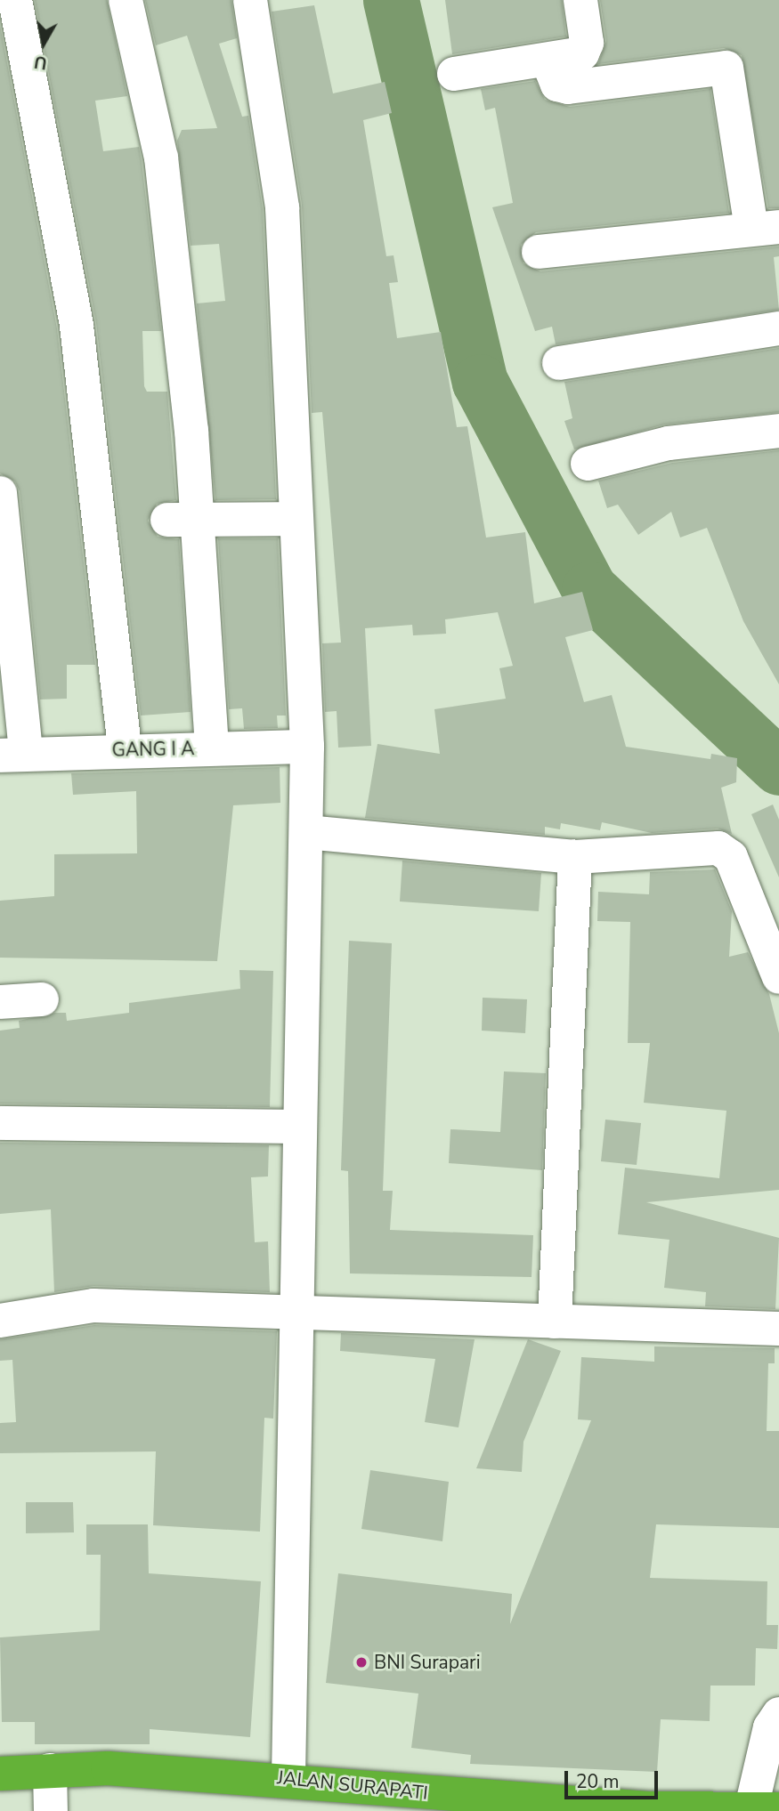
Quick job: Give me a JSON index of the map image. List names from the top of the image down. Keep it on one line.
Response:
{"streets":{"highway":["JALAN SURAPATI"],"street":["GANG I A"]},"places":["BNI Surapari"],"scale_bar":"20 m","north":"bottom"}
